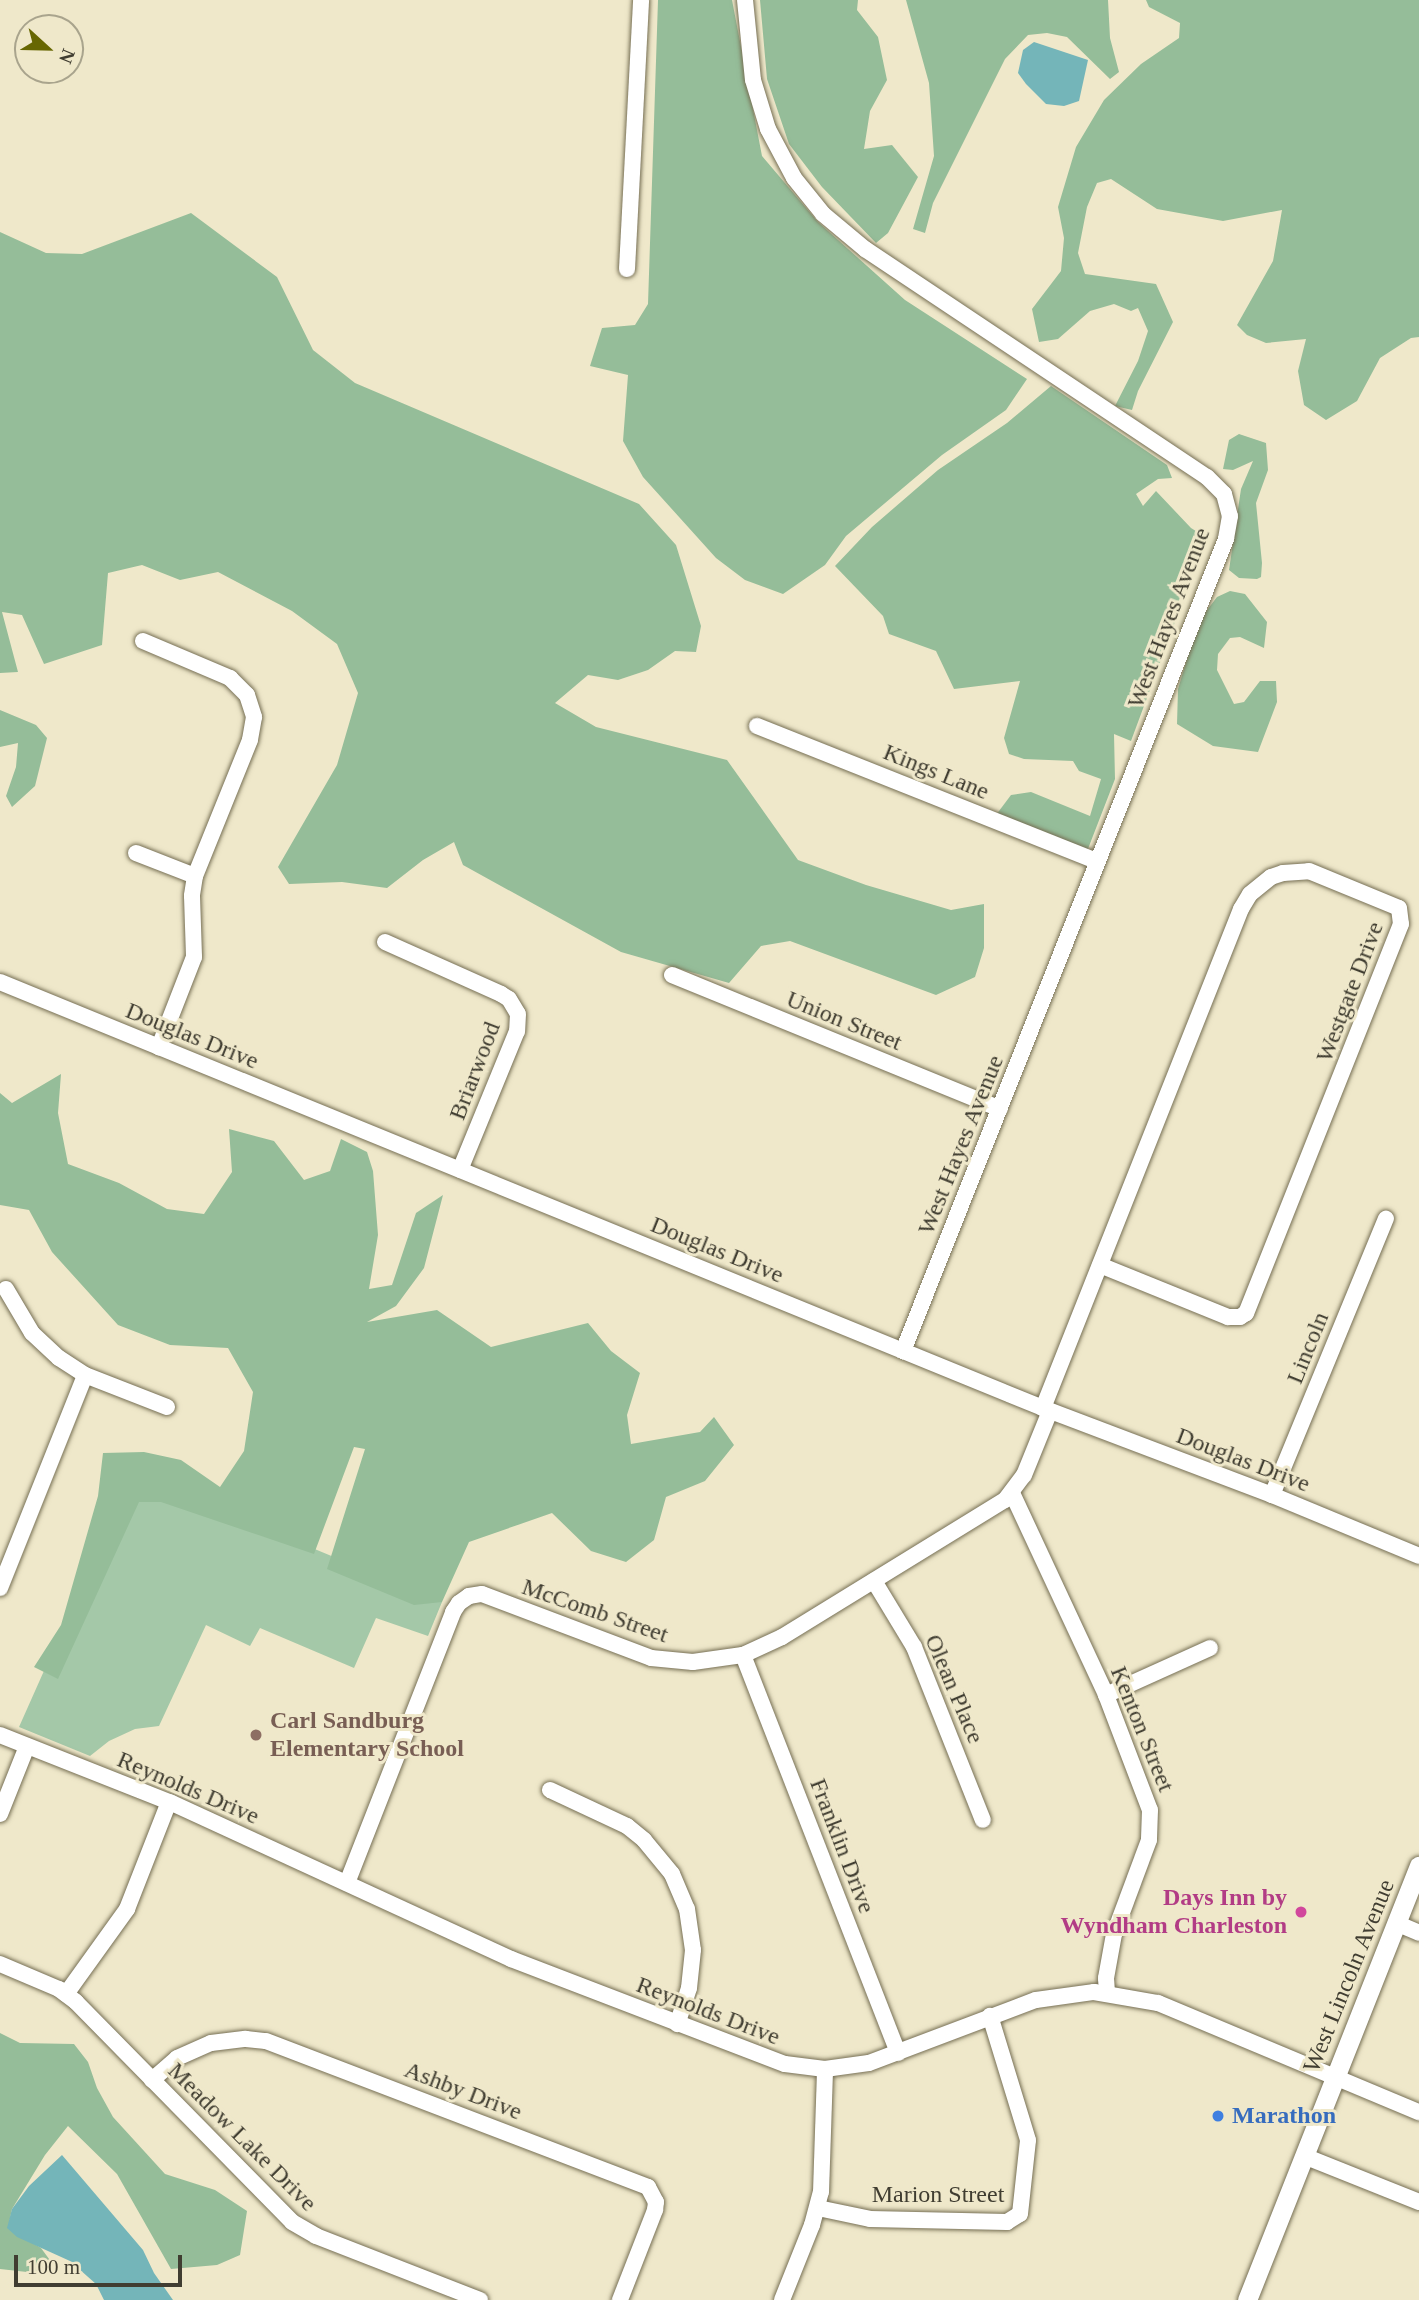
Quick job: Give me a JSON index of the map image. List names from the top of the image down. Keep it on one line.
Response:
{"streets":{"main road":["West Lincoln Avenue"],"street":["West Hayes Avenue","Kings Lane","Westgate Drive","Union Street","Douglas Drive","Briarwood","Lincoln","McComb Street","Olean Place","Kenton Street","Reynolds Drive","Franklin Drive","Ashby Drive","Meadow Lake Drive","Marion Street"]},"crossings":[["West Hayes Avenue","Kings Lane"],["West Hayes Avenue","Union Street"],["West Hayes Avenue","Douglas Drive"],["Westgate Drive","Douglas Drive"],["Westgate Drive","McComb Street"],["Douglas Drive","Briarwood"],["Douglas Drive","Lincoln"],["Douglas Drive","McComb Street"],["McComb Street","Olean Place"],["McComb Street","Kenton Street"],["McComb Street","Reynolds Drive"],["McComb Street","Franklin Drive"],["Kenton Street","Reynolds Drive"],["Reynolds Drive","Franklin Drive"],["Reynolds Drive","West Lincoln Avenue"],["Reynolds Drive","Marion Street"],["Ashby Drive","Meadow Lake Drive"]],"places":["Carl Sandburg Elementary School","Days Inn by Wyndham Charleston","Marathon"],"scale_bar":"100 m","north":"right"}
